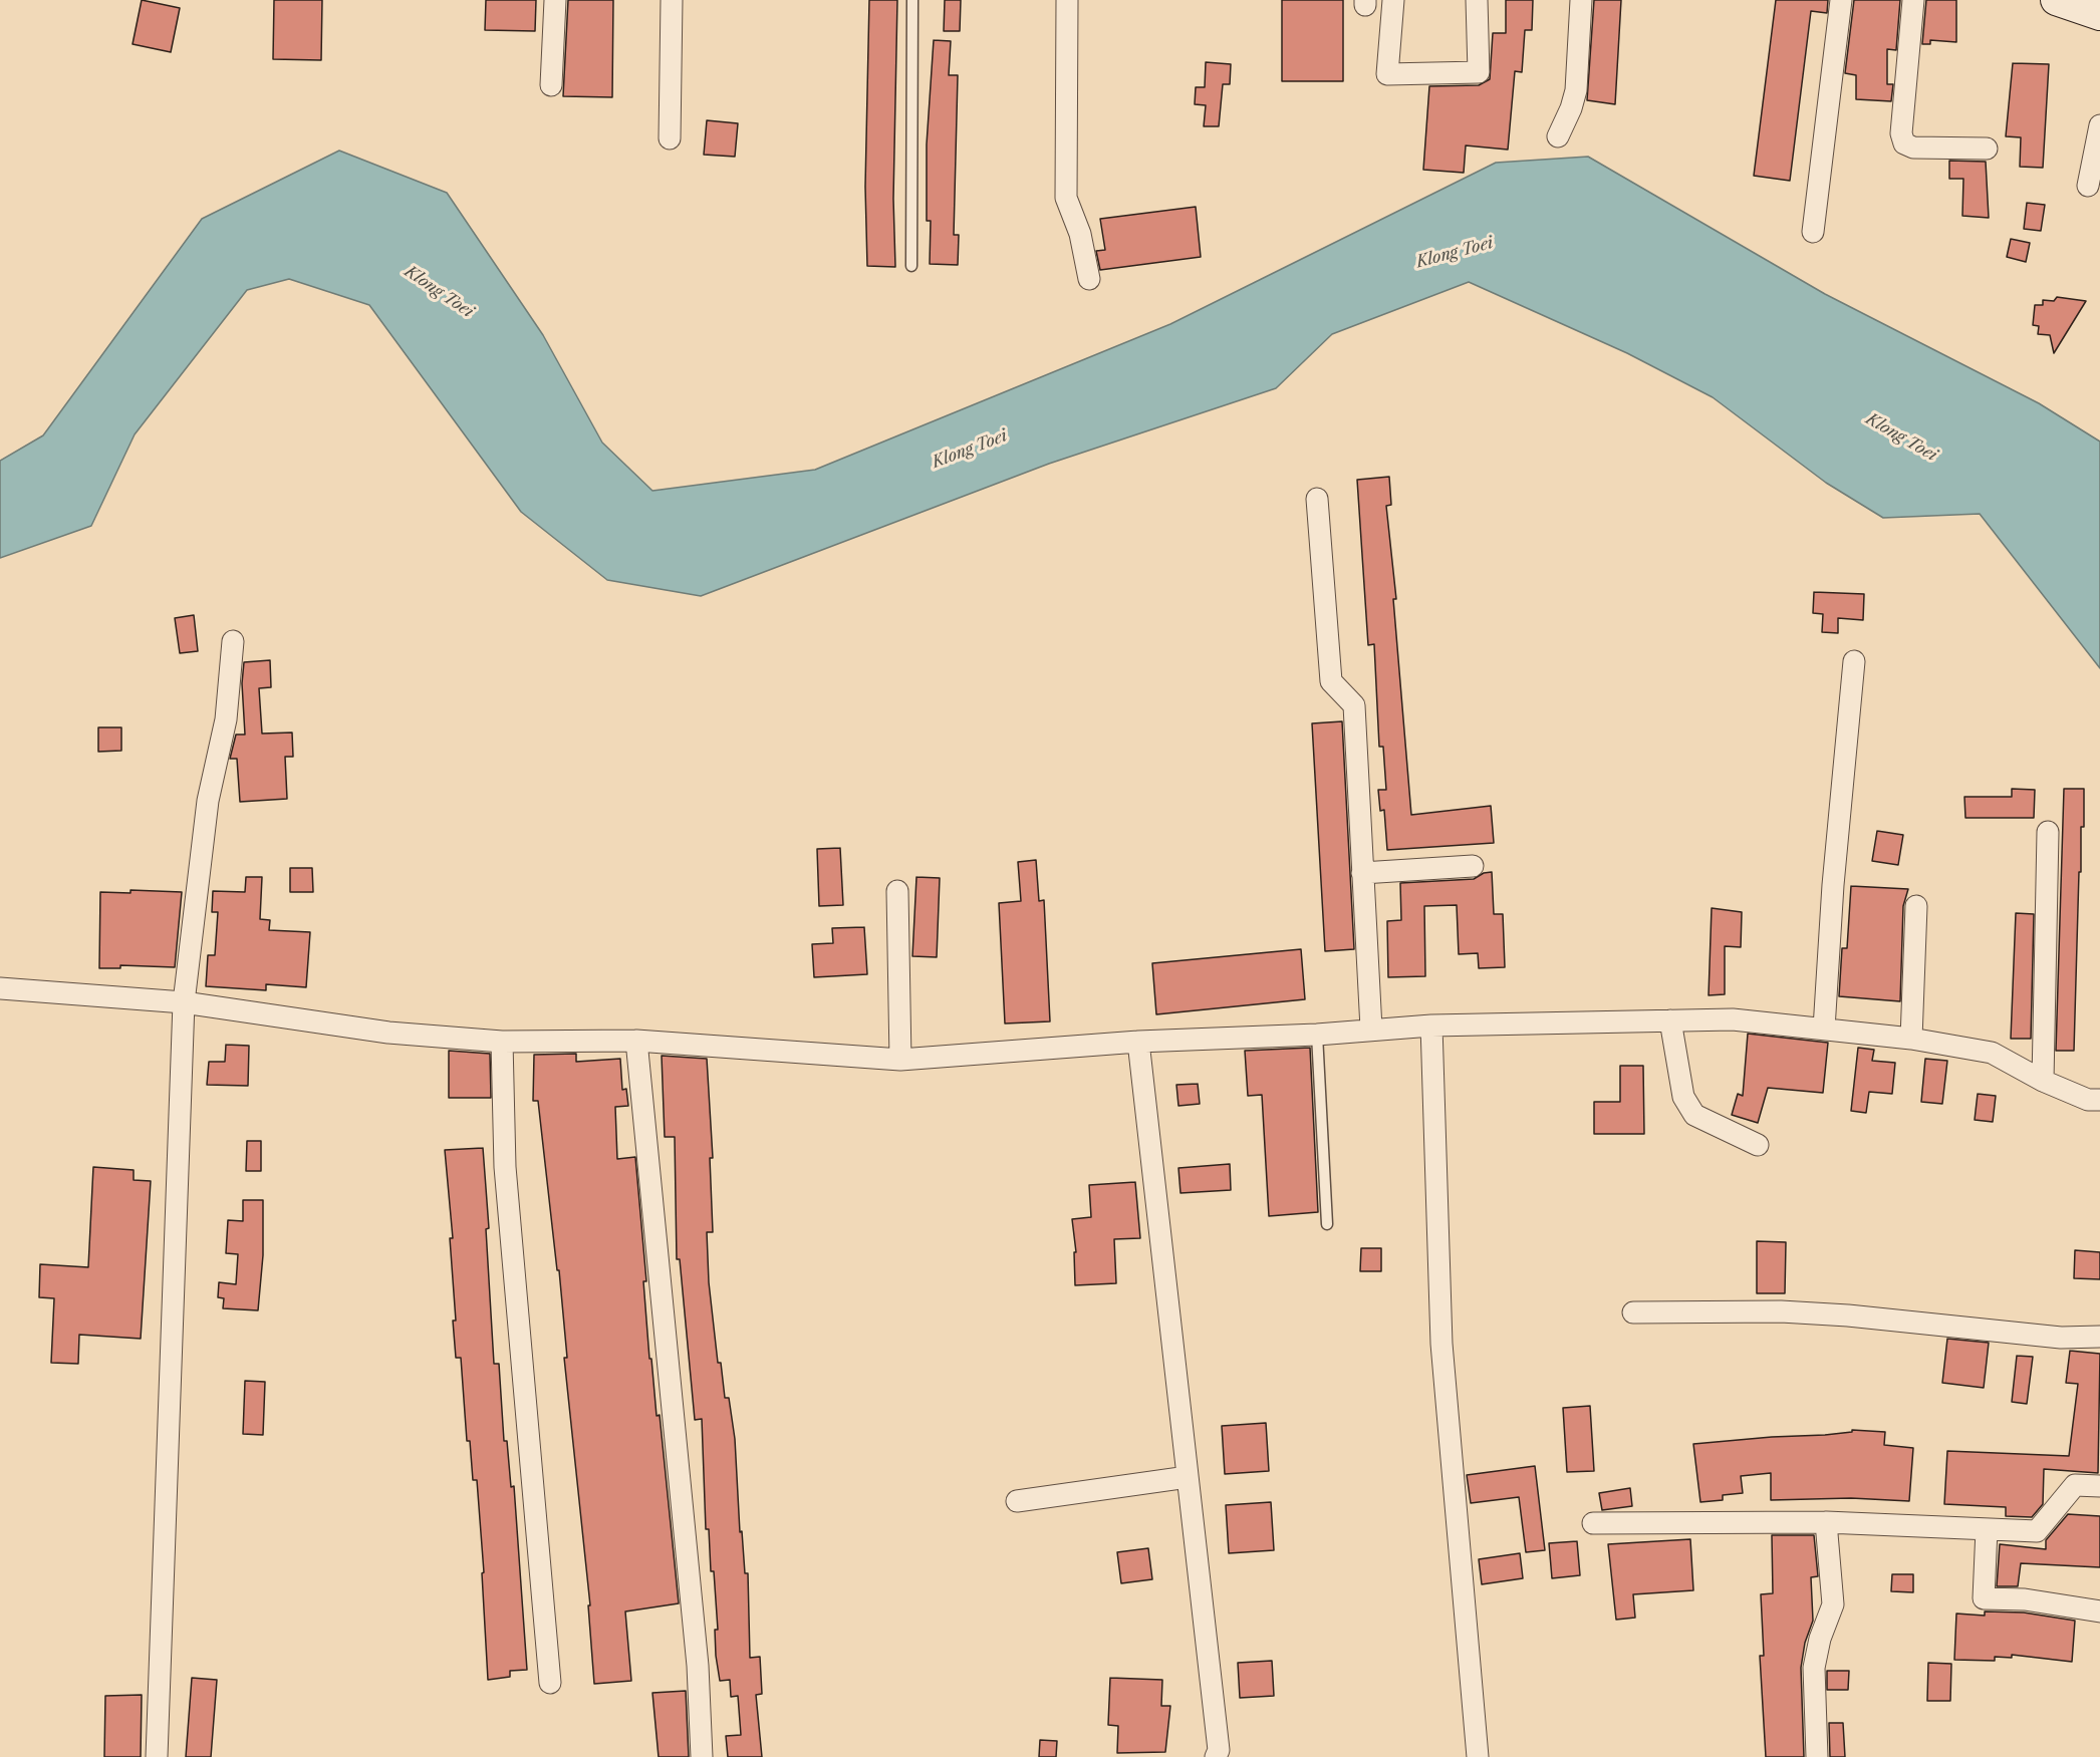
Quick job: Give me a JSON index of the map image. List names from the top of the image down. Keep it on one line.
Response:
{"water":["Klong Toei"]}
